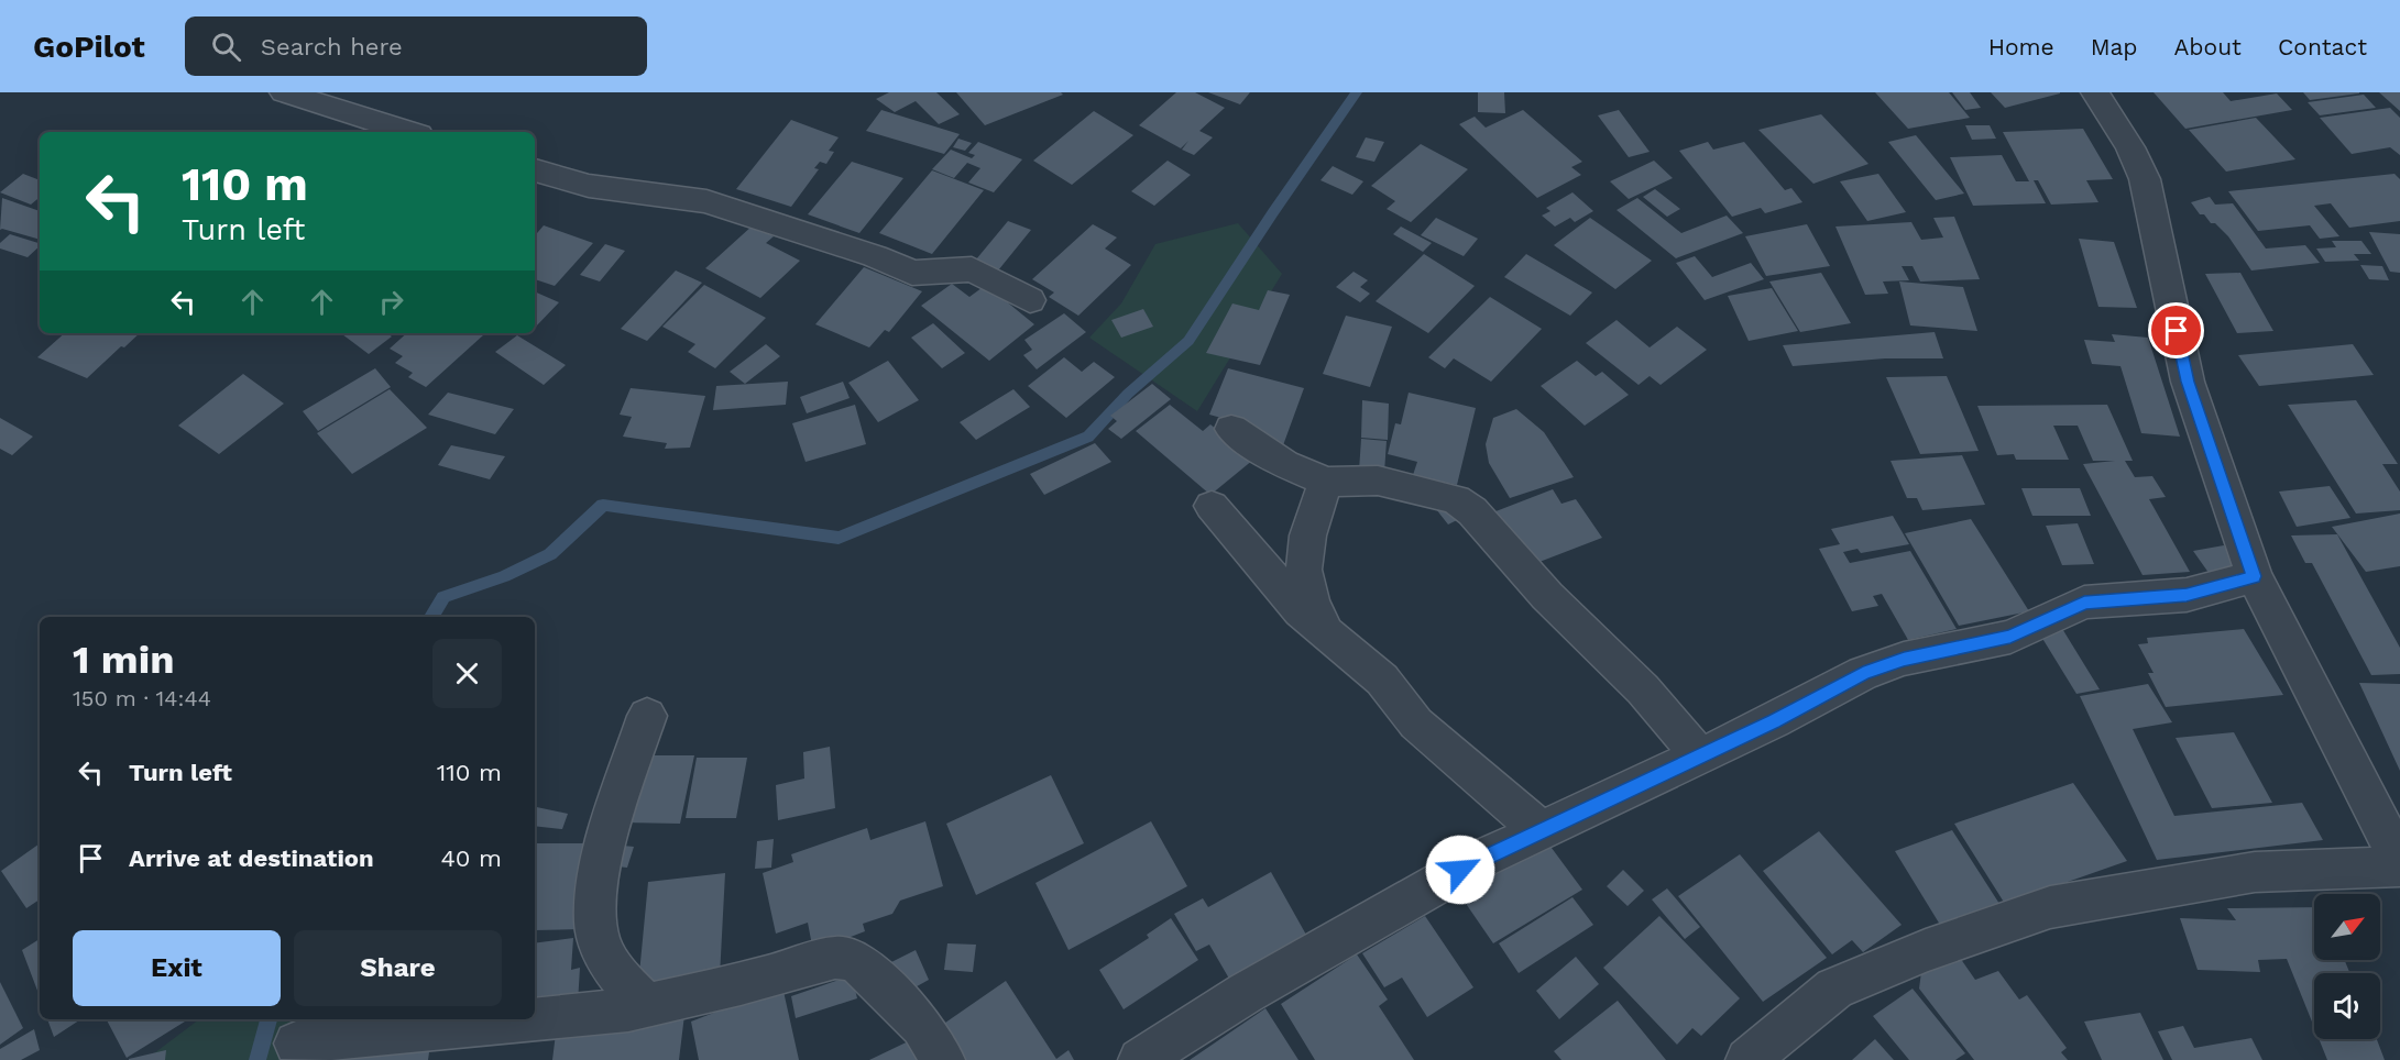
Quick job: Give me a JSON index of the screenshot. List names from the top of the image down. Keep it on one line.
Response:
{"north":"top right","page":{"header":"GoPilot","search":"Search here","nav":["Home","Map","About","Contact"],"turn":["110 m","Turn left"],"heading":["1 min","150 m · 14:44"],"list":[{"name":"Turn left","value":"110 m"},{"name":"Arrive at destination","value":"40 m"}],"buttons":["Exit","Share"]}}
